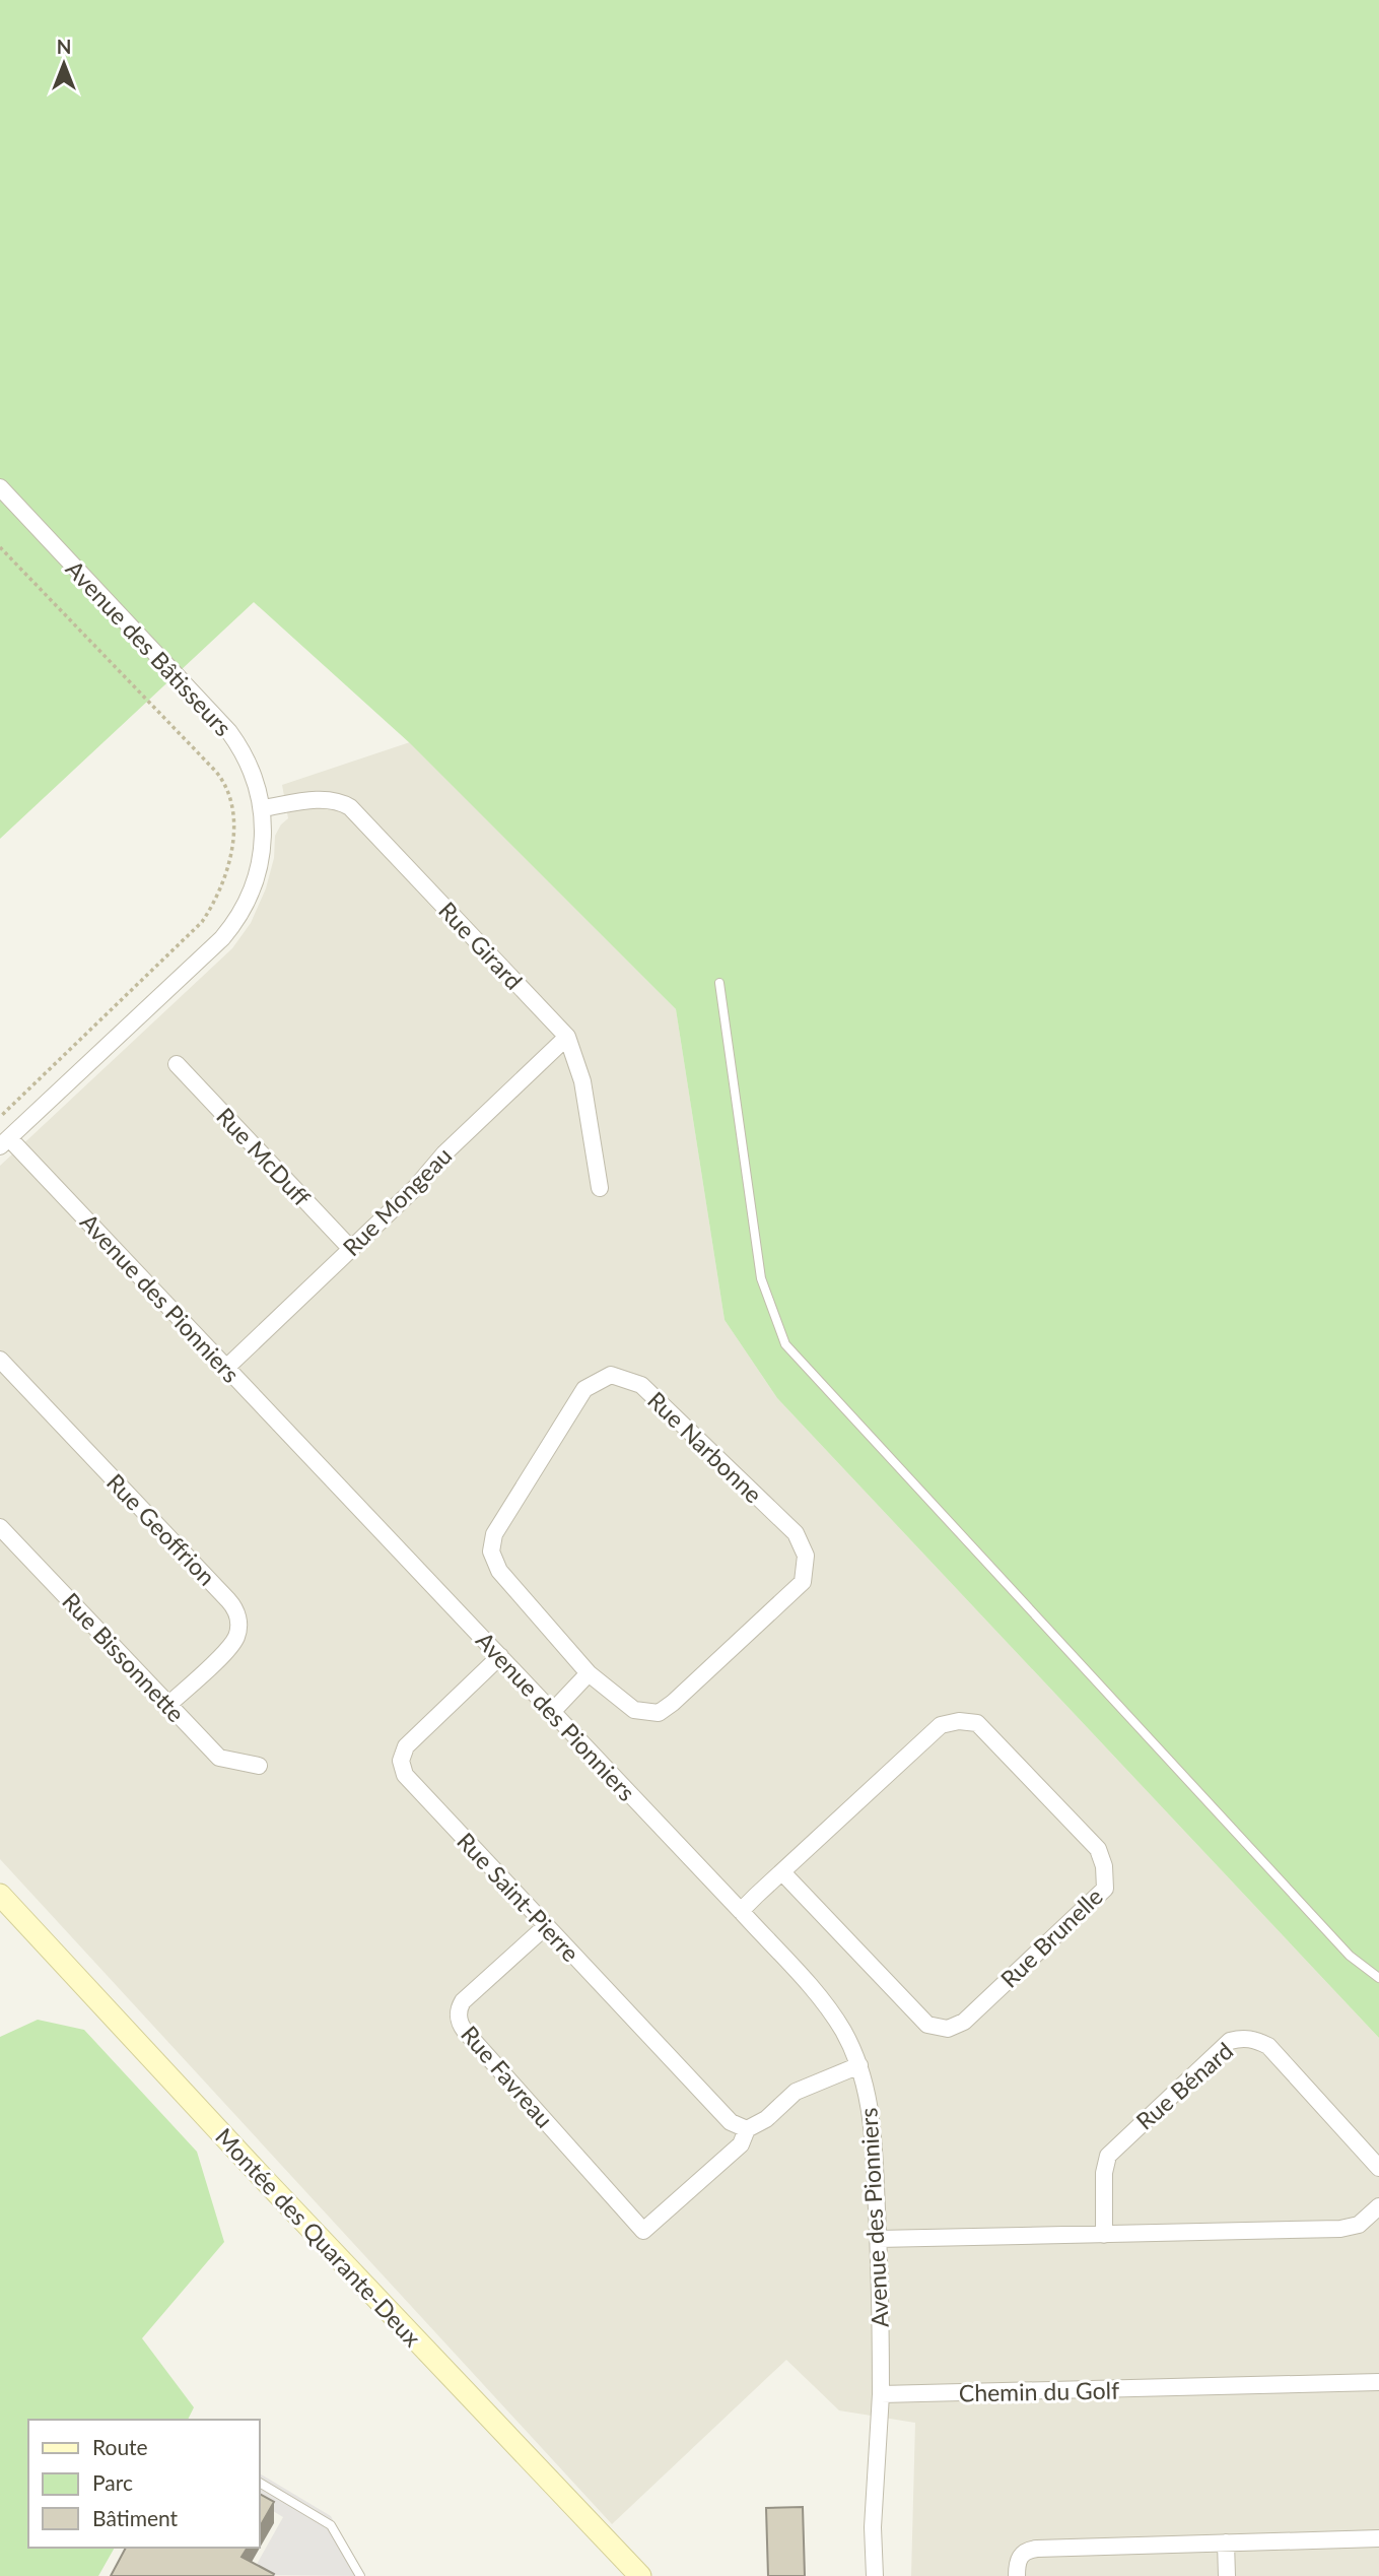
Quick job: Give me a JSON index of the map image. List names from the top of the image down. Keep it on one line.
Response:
{"streets":{"main road":["Montée des Quarante-Deux"],"street":["Avenue des Bâtisseurs","Rue Girard","Rue McDuff","Rue Mongeau","Avenue des Pionniers","Rue Narbonne","Rue Geoffrion","Rue Bissonnette","Rue Saint-Pierre","Rue Brunelle","Rue Favreau","Rue Bénard","Chemin du Golf"]},"crossings":[["Avenue des Bâtisseurs","Rue Girard"],["Avenue des Bâtisseurs","Avenue des Pionniers"],["Rue Girard","Rue Mongeau"],["Rue McDuff","Rue Mongeau"],["Rue Mongeau","Avenue des Pionniers"],["Avenue des Pionniers","Rue Saint-Pierre"],["Avenue des Pionniers","Rue Brunelle"],["Avenue des Pionniers","Chemin du Golf"],["Rue Geoffrion","Rue Bissonnette"],["Rue Saint-Pierre","Rue Favreau"]],"legend":["Route","Parc","Bâtiment"],"north":"top"}
